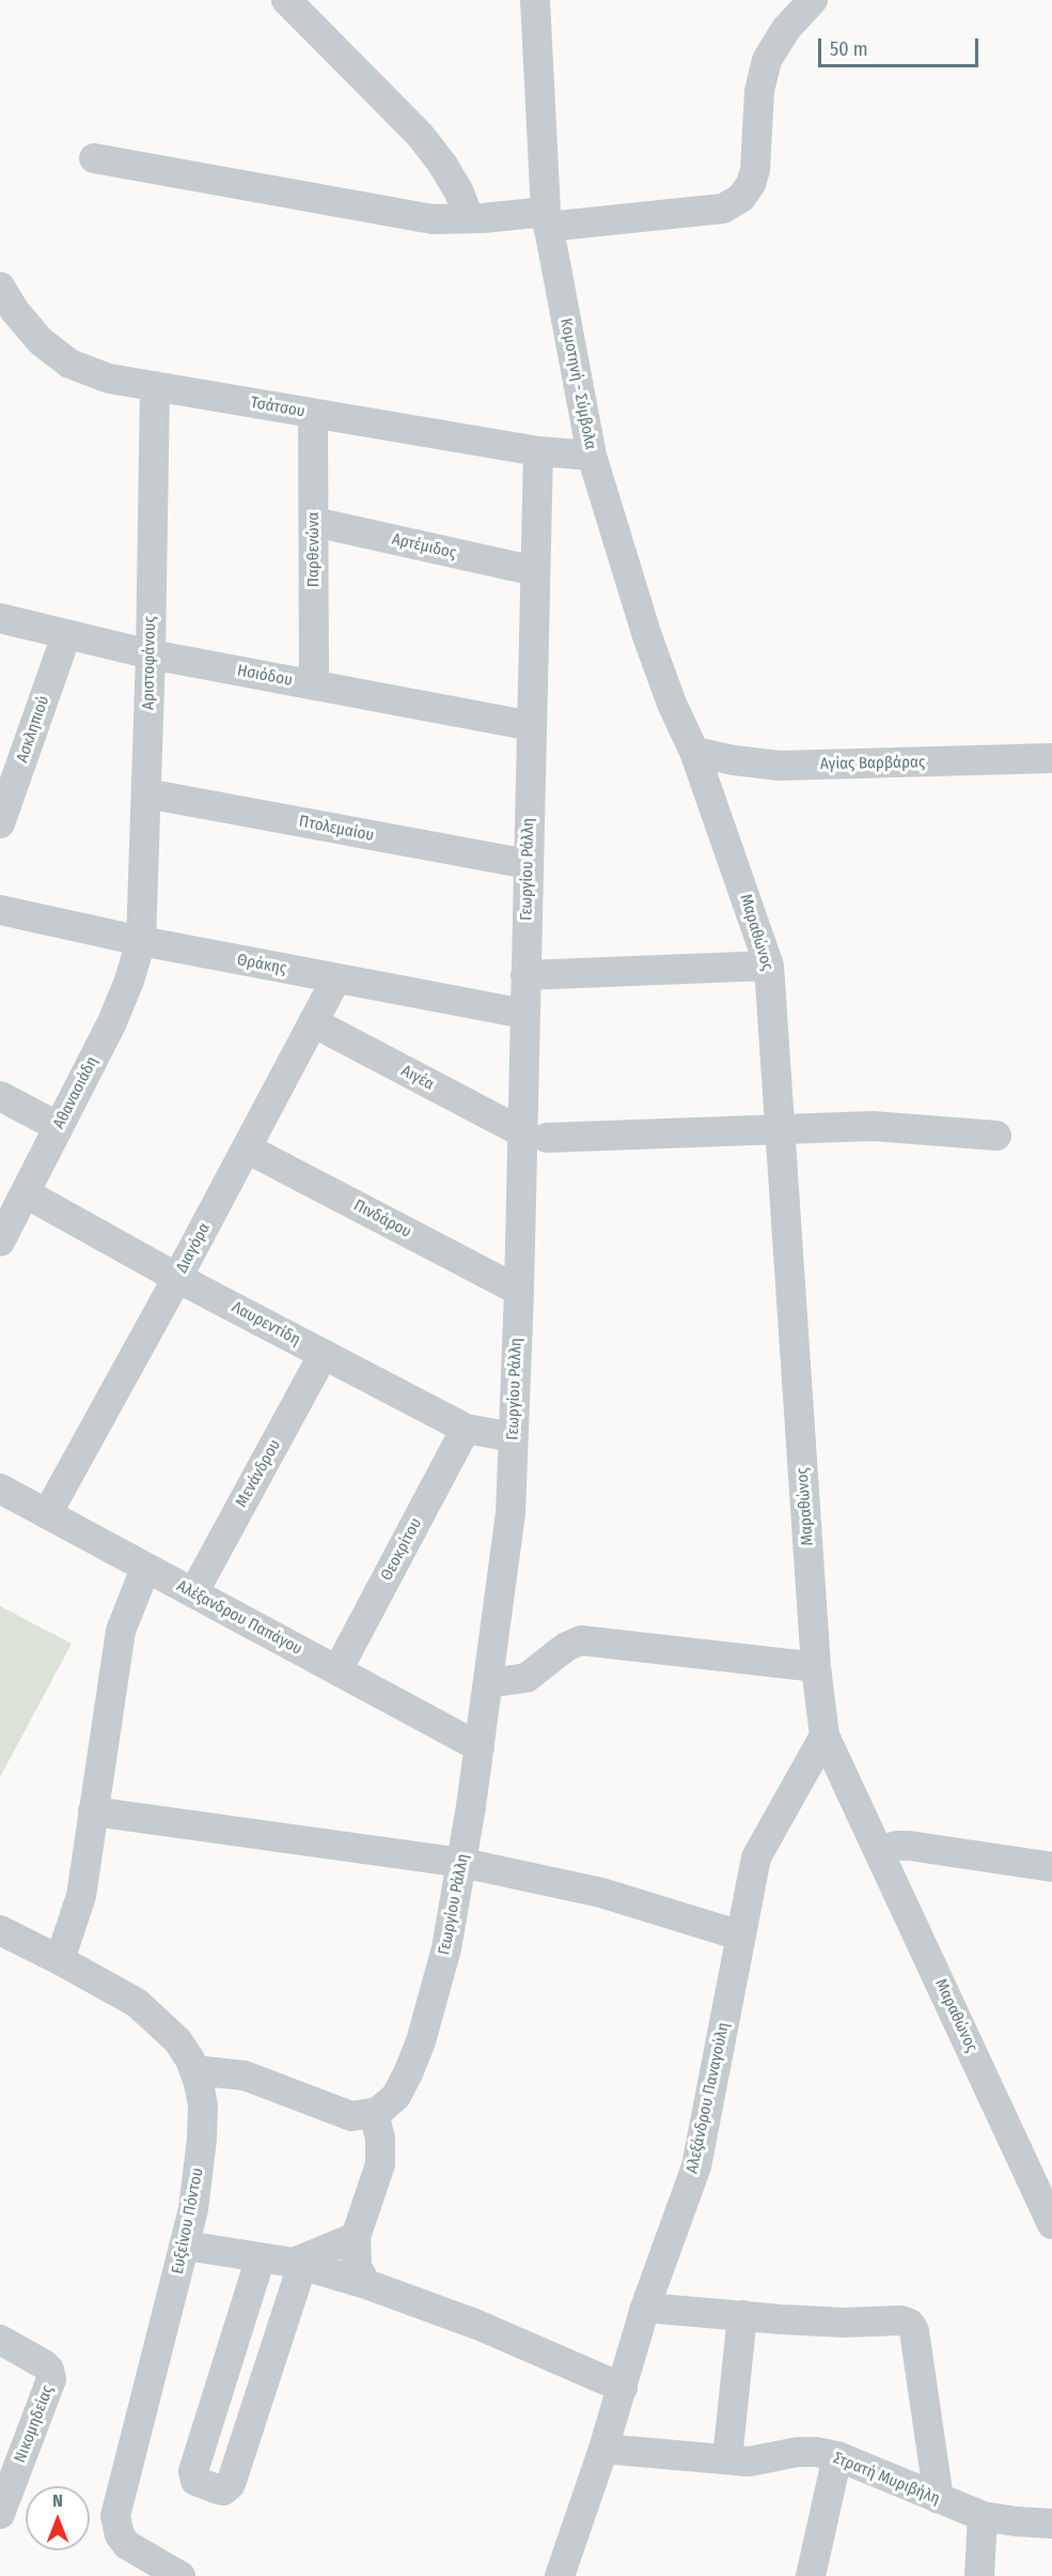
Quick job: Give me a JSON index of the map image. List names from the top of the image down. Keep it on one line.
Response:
{"streets":{"street":["Κομοτηνή - Σύμβολα","Τσάτσου","Αρτέμιδος","Παρθενώνα","Αριστοφάνους","Ησιόδου","Ασκληπιού","Αγίας Βαρβάρας","Πτολεμαίου","Γεωργίου Ράλλη","Μαραθώνος","Θράκης","Αιγέα","Αθανασιάδη","Πινδάρου","Διαγόρα","Λαυρεντίδη","Μενάνδρου","Θεοκρίτου","Αλέξανδρου Παπάγου","Αλεξάνδρου Παναγούλη","Ευξείνου Πόντου","Νικομηδείας","Στρατή Μυριβήλη"]},"crossings":[["Κομοτηνή - Σύμβολα","Τσάτσου"],["Κομοτηνή - Σύμβολα","Αγίας Βαρβάρας"],["Κομοτηνή - Σύμβολα","Μαραθώνος"],["Τσάτσου","Παρθενώνα"],["Τσάτσου","Αριστοφάνους"],["Τσάτσου","Γεωργίου Ράλλη"],["Αρτέμιδος","Παρθενώνα"],["Αρτέμιδος","Γεωργίου Ράλλη"],["Παρθενώνα","Ησιόδου"],["Αριστοφάνους","Ησιόδου"],["Αριστοφάνους","Πτολεμαίου"],["Αριστοφάνους","Θράκης"],["Αριστοφάνους","Αθανασιάδη"],["Ησιόδου","Ασκληπιού"],["Ησιόδου","Γεωργίου Ράλλη"],["Αγίας Βαρβάρας","Μαραθώνος"],["Πτολεμαίου","Γεωργίου Ράλλη"],["Γεωργίου Ράλλη","Θράκης"],["Γεωργίου Ράλλη","Αιγέα"],["Γεωργίου Ράλλη","Πινδάρου"],["Γεωργίου Ράλλη","Λαυρεντίδη"],["Γεωργίου Ράλλη","Αλέξανδρου Παπάγου"],["Μαραθώνος","Αλεξάνδρου Παναγούλη"],["Θράκης","Αθανασιάδη"],["Θράκης","Διαγόρα"],["Αιγέα","Διαγόρα"],["Αθανασιάδη","Λαυρεντίδη"],["Πινδάρου","Διαγόρα"],["Διαγόρα","Λαυρεντίδη"],["Διαγόρα","Αλέξανδρου Παπάγου"],["Λαυρεντίδη","Μενάνδρου"],["Λαυρεντίδη","Θεοκρίτου"],["Μενάνδρου","Αλέξανδρου Παπάγου"],["Θεοκρίτου","Αλέξανδρου Παπάγου"],["Αλεξάνδρου Παναγούλη","Στρατή Μυριβήλη"]],"scale_bar":"50 m","north":"top"}
